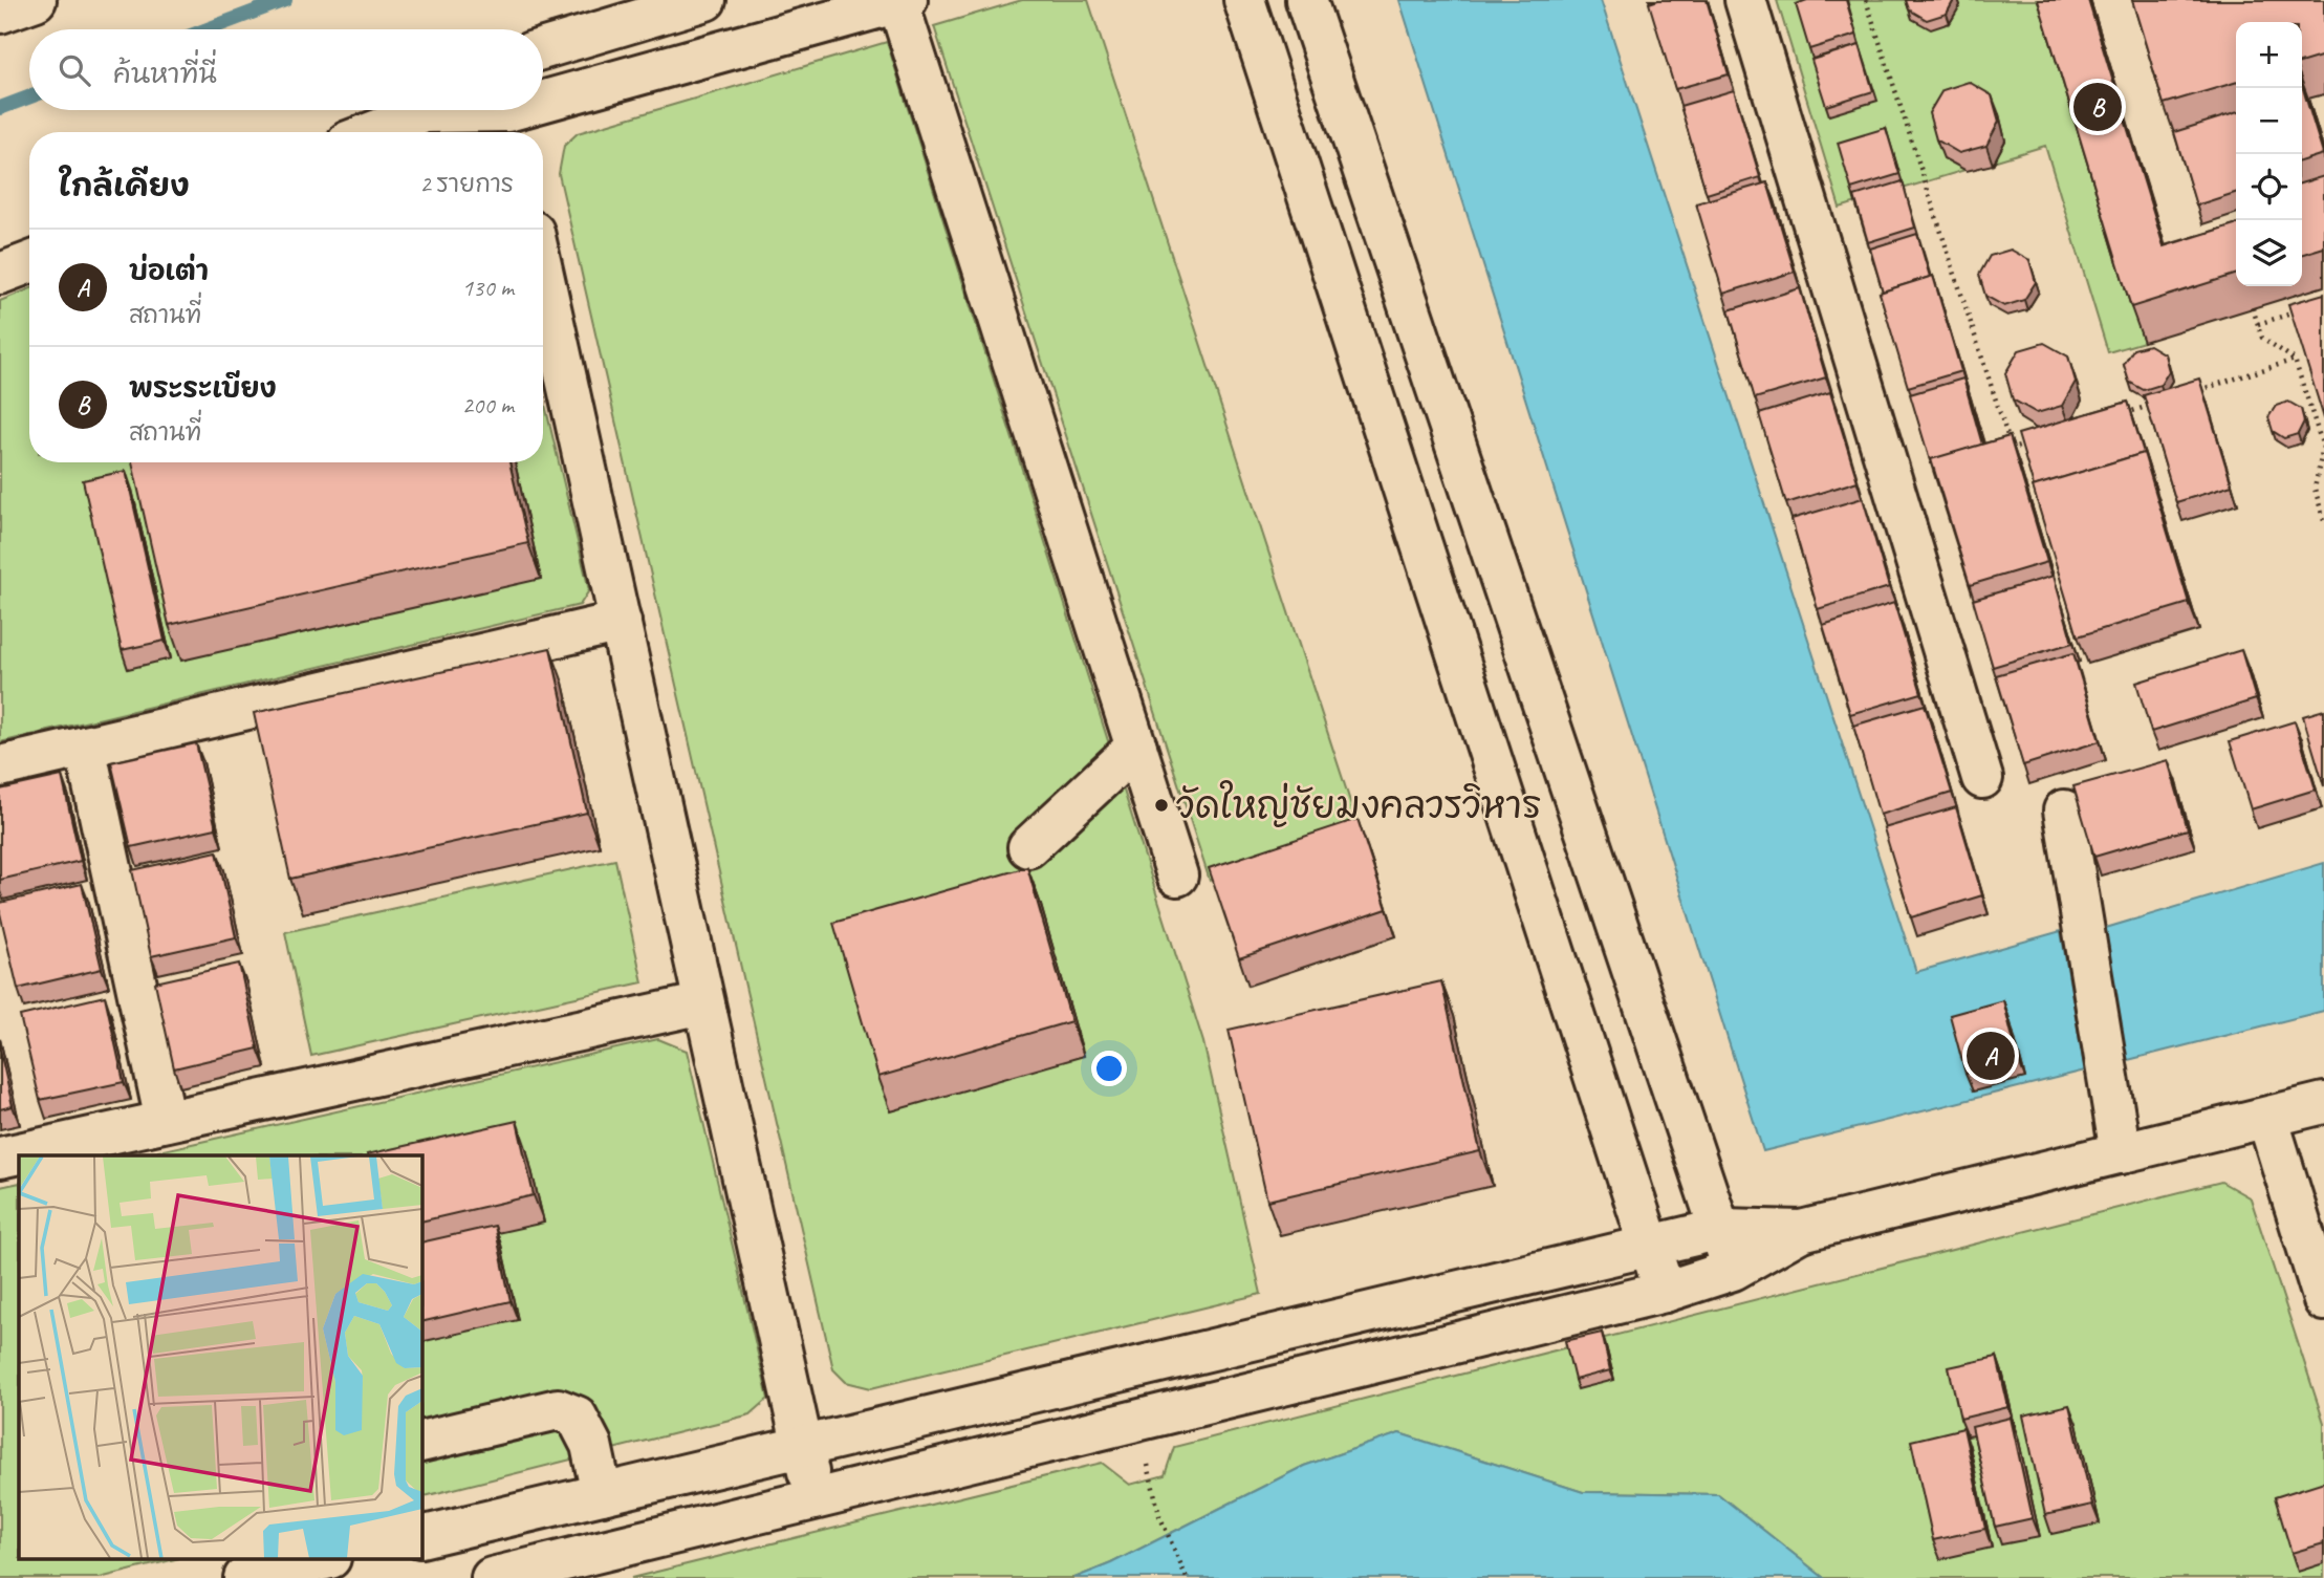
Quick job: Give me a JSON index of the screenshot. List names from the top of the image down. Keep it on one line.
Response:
{"places":["วัดใหญ่ชัยมงคลวรวิหาร"],"page":{"map_buttons":["+","−"],"search":"ค้นหาที่นี่","pins":["B","A"],"heading":["ใกล้เคียง","2 รายการ"],"list":[{"mark":"A","name":"บ่อเต่า","note":"สถานที่","value":"130 m"},{"mark":"B","name":"พระระเบียง","note":"สถานที่","value":"200 m"}]}}
